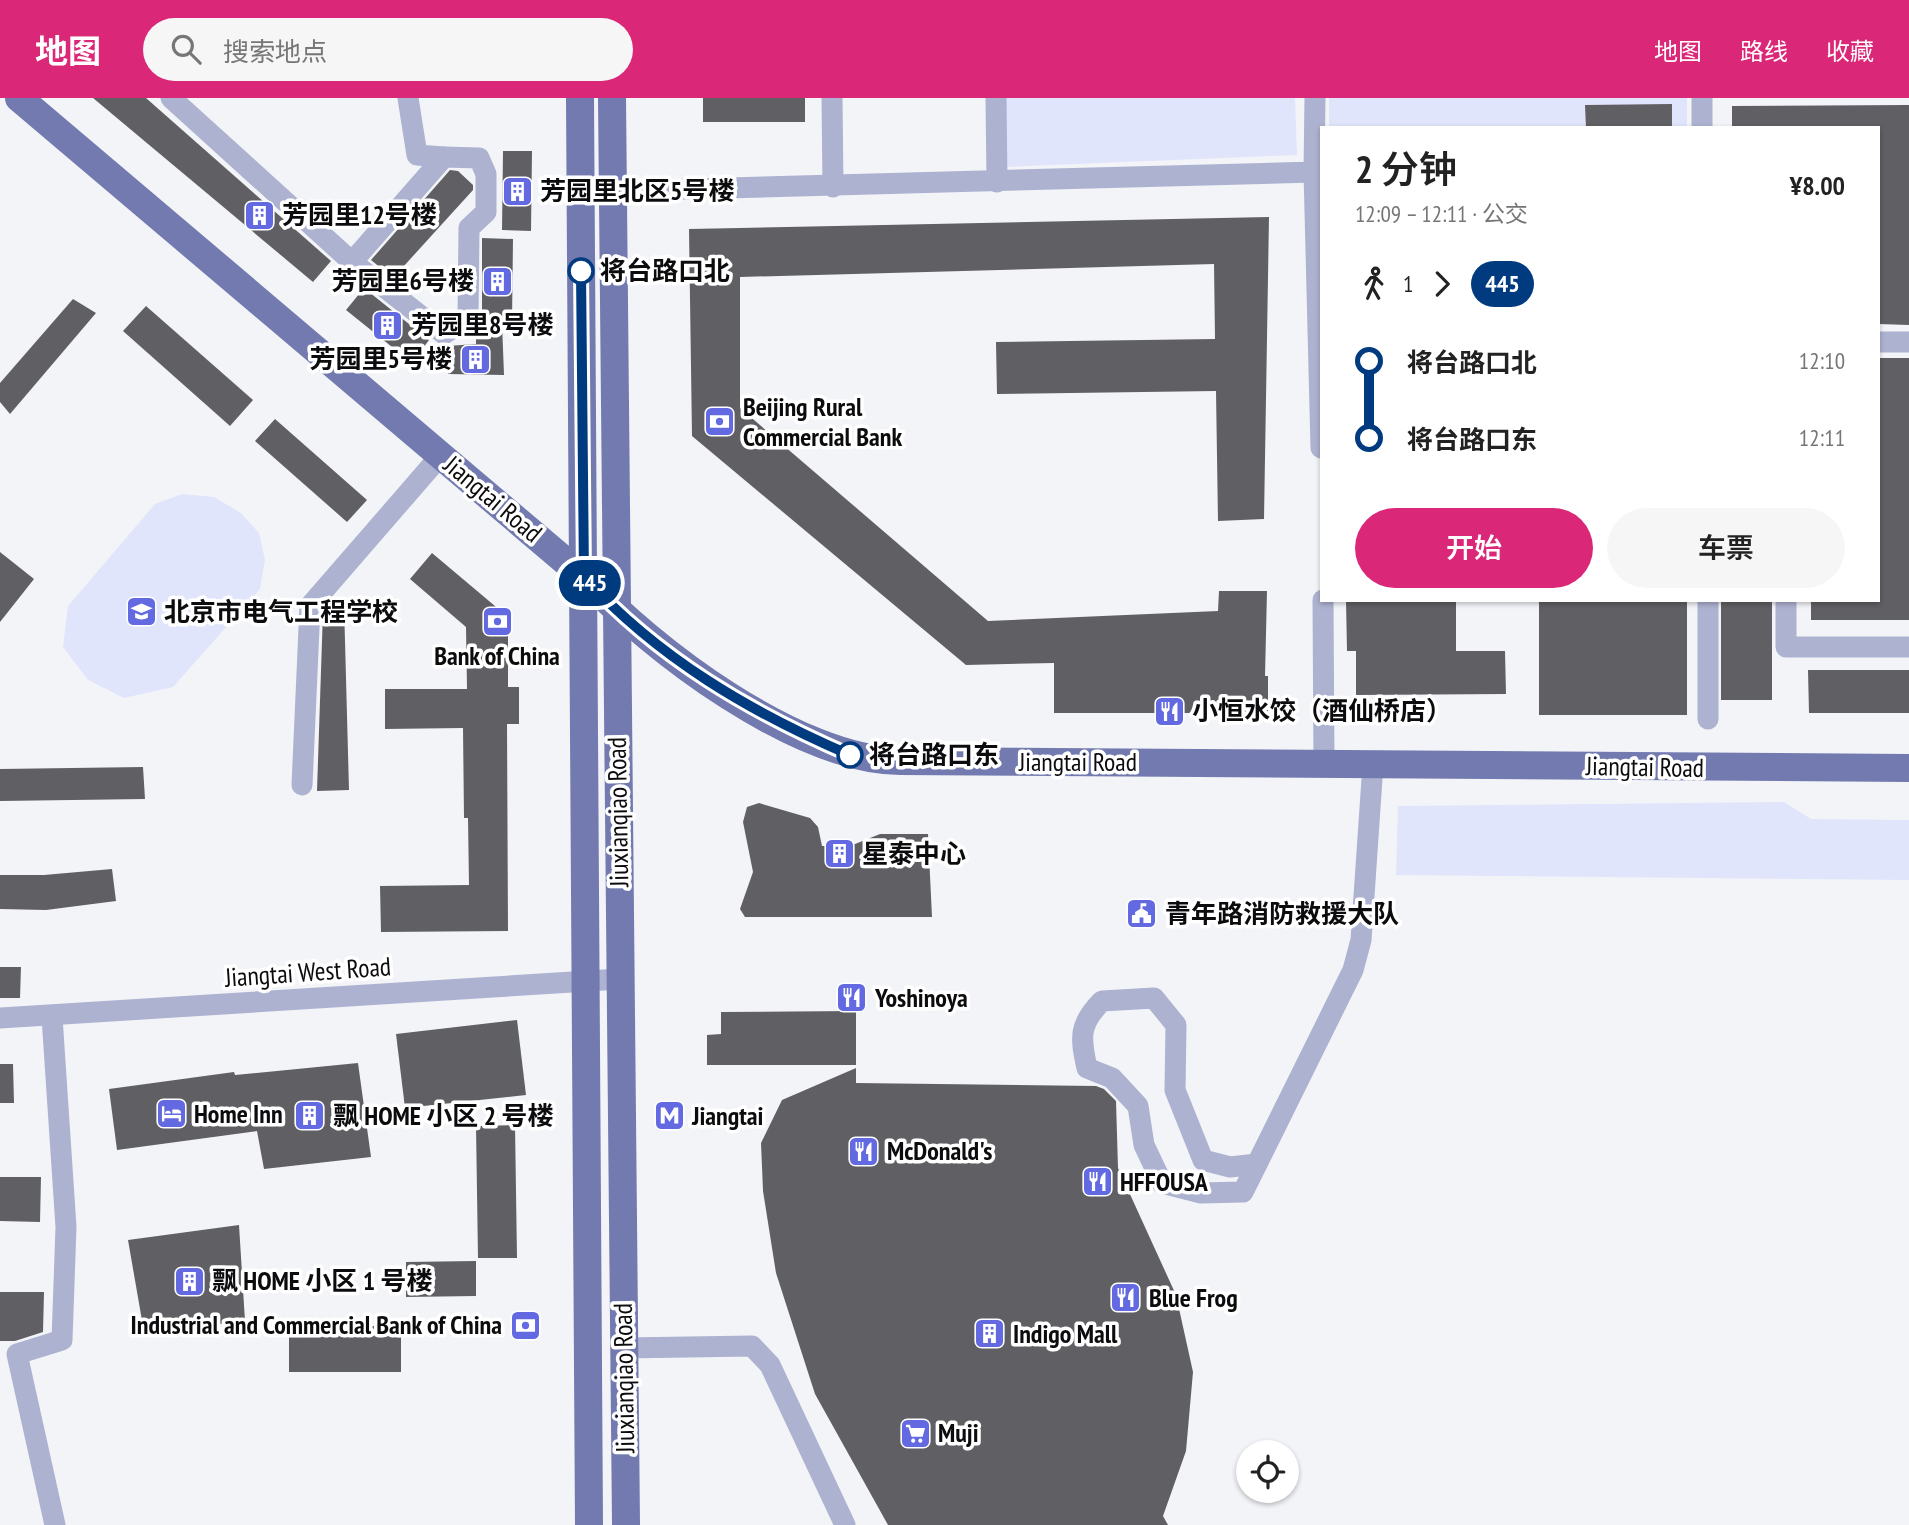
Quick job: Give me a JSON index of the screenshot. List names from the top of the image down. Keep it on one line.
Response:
{"streets":{"main road":["Jiangtai Road","Jiuxianqiao Road"],"street":["Jiangtai West Road"]},"crossings":[["Jiangtai Road","Jiuxianqiao Road"],["Jiuxianqiao Road","Jiangtai West Road"]],"places":{"building":["芳园里北区5号楼","芳园里12号楼","芳园里6号楼","芳园里8号楼","芳园里5号楼","星泰中心","飘 HOME 小区 2 号楼","飘 HOME 小区 1 号楼","Indigo Mall"],"other":["将台路口北","将台路口东"],"bank":["Beijing Rural Commercial Bank","Bank of China","Industrial and Commercial Bank of China"],"school or university":["北京市电气工程学校"],"restaurant":["小恒水饺（酒仙桥店）","Yoshinoya","McDonald's","HFFOUSA","Blue Frog"],"public building":["青年路消防救援大队"],"hotel":["Home Inn"],"metro station":["Jiangtai"],"supermarket":["Muji"]},"lines":["bus line 445"],"page":{"header":"地图","search":"搜索地点","nav":["地图","路线","收藏"],"on_map":"445","heading":["2 分钟","12:09 – 12:11 · 公交","¥8.00"],"legs":["1","445"],"list":[{"name":"将台路口北","value":"12:10"},{"name":"将台路口东","value":"12:11"}],"buttons":["开始","车票"]}}
